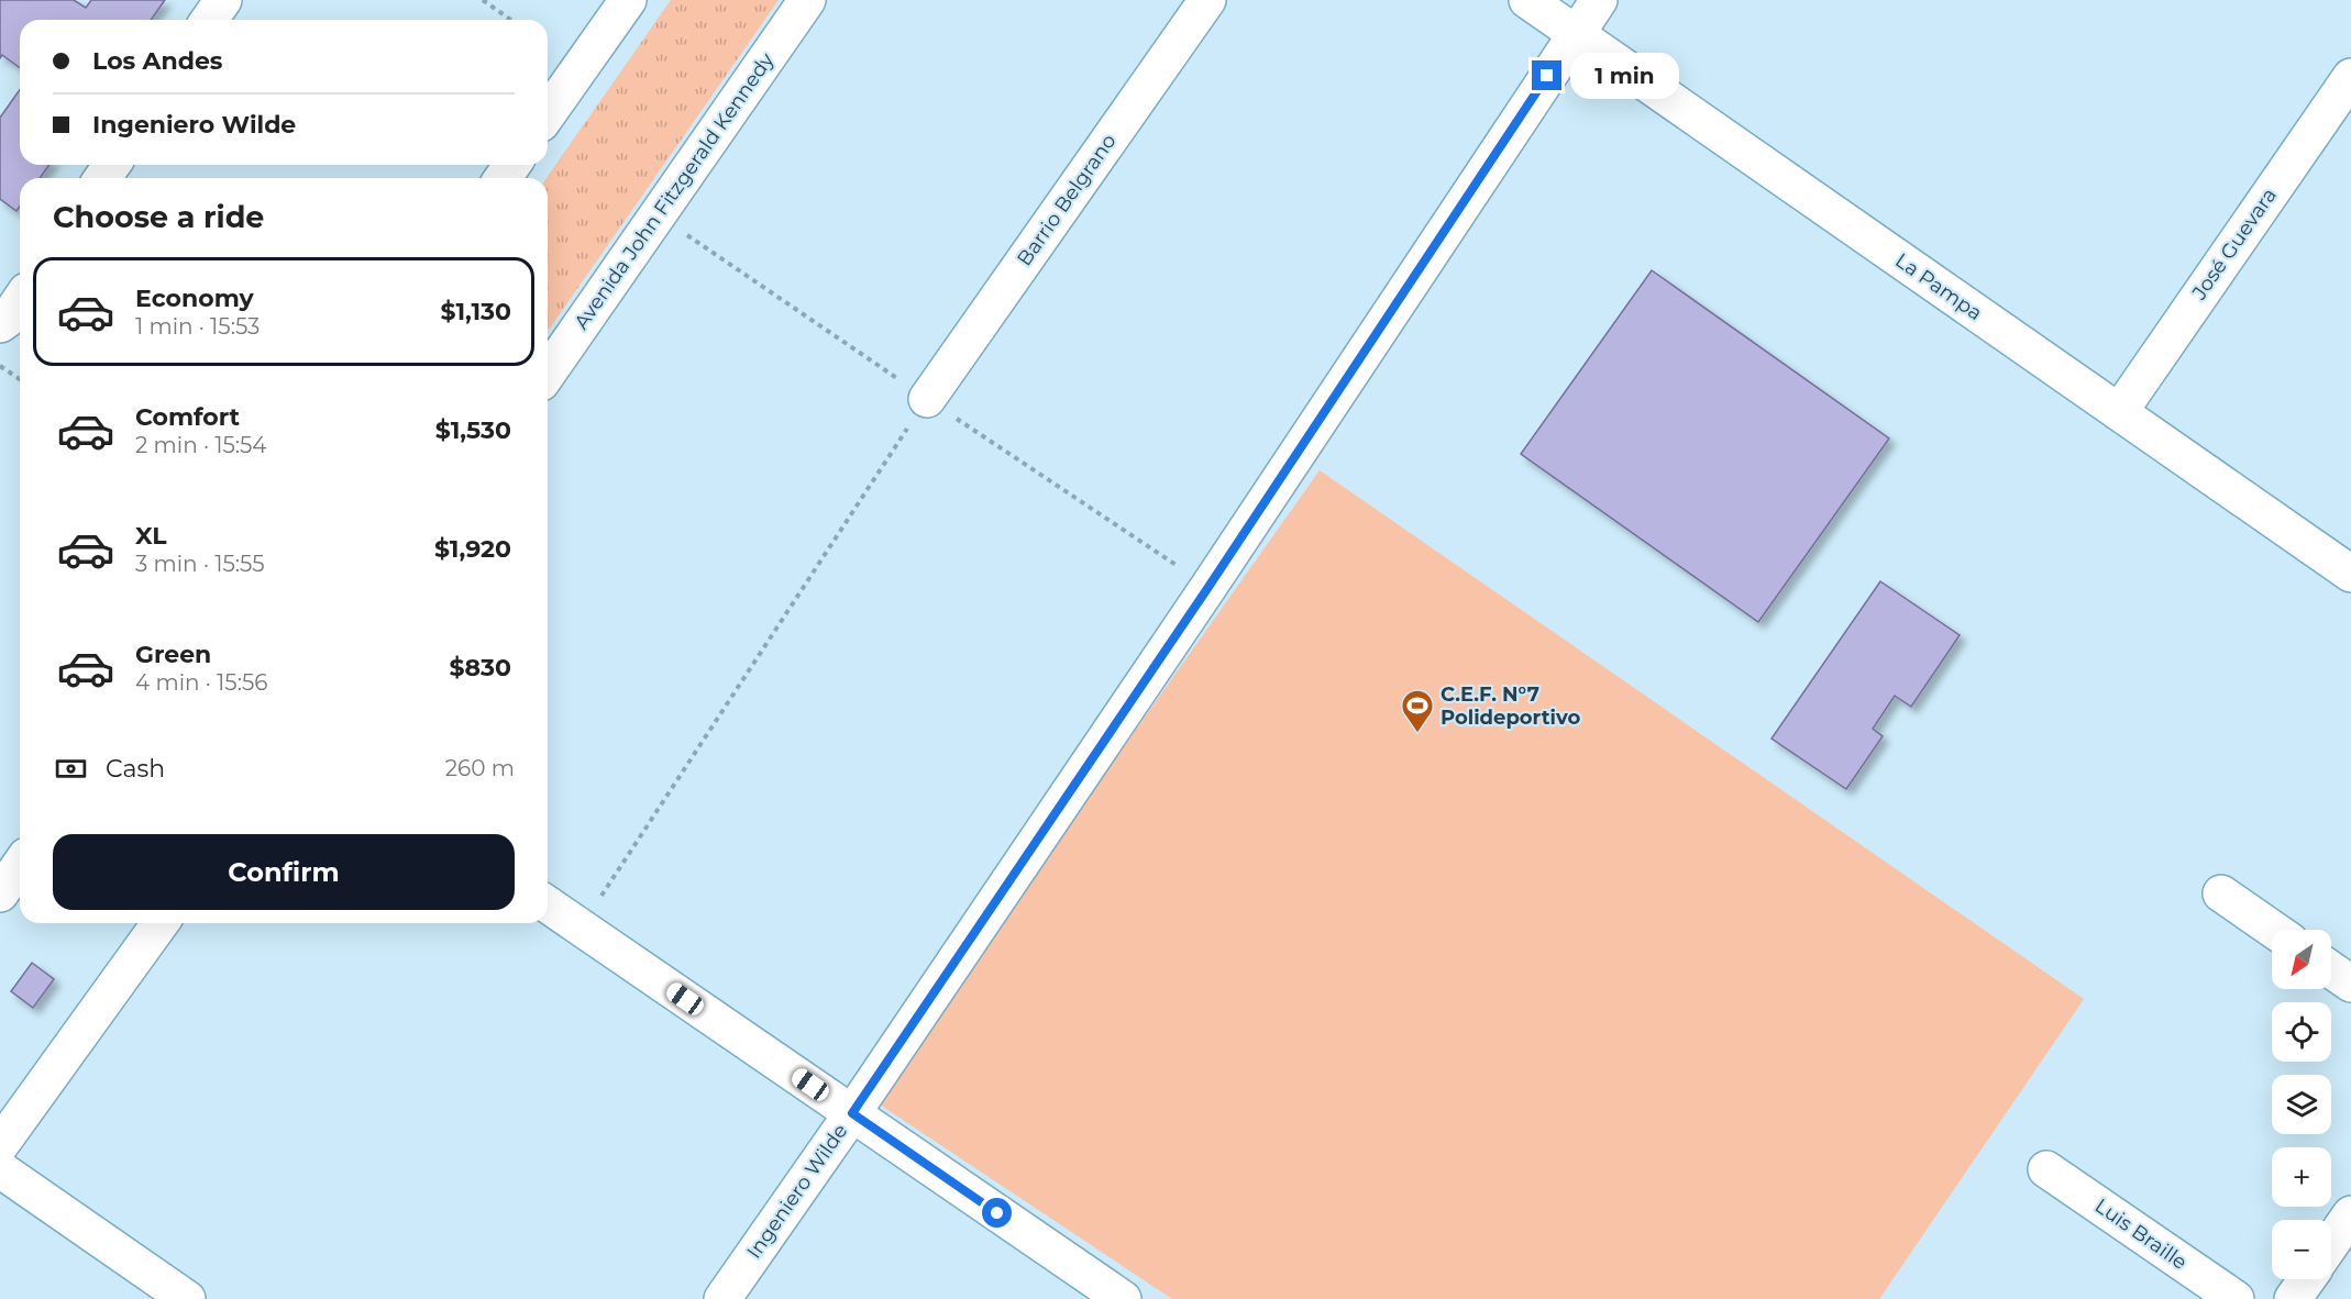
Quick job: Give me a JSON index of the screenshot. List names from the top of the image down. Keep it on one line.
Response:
{"streets":{"street":["Avenida John Fitzgerald Kennedy","Barrio Belgrano","José Guevara","La Pampa","Ingeniero Wilde","Luis Braille"]},"crossings":[["José Guevara","La Pampa"],["La Pampa","Ingeniero Wilde"]],"places":{"sports":["C.E.F. N°7 Polideportivo"]},"north":"bottom left","page":{"banner":["Los Andes","Ingeniero Wilde"],"bubble":"1 min","heading":"Choose a ride","list":[{"name":"Economy","note":"1 min · 15:53","value":"$1,130"},{"name":"Comfort","note":"2 min · 15:54","value":"$1,530"},{"name":"XL","note":"3 min · 15:55","value":"$1,920"},{"name":"Green","note":"4 min · 15:56","value":"$830"}],"pay":["Cash","260 m"],"buttons":"Confirm","map_buttons":["+","−"]}}
